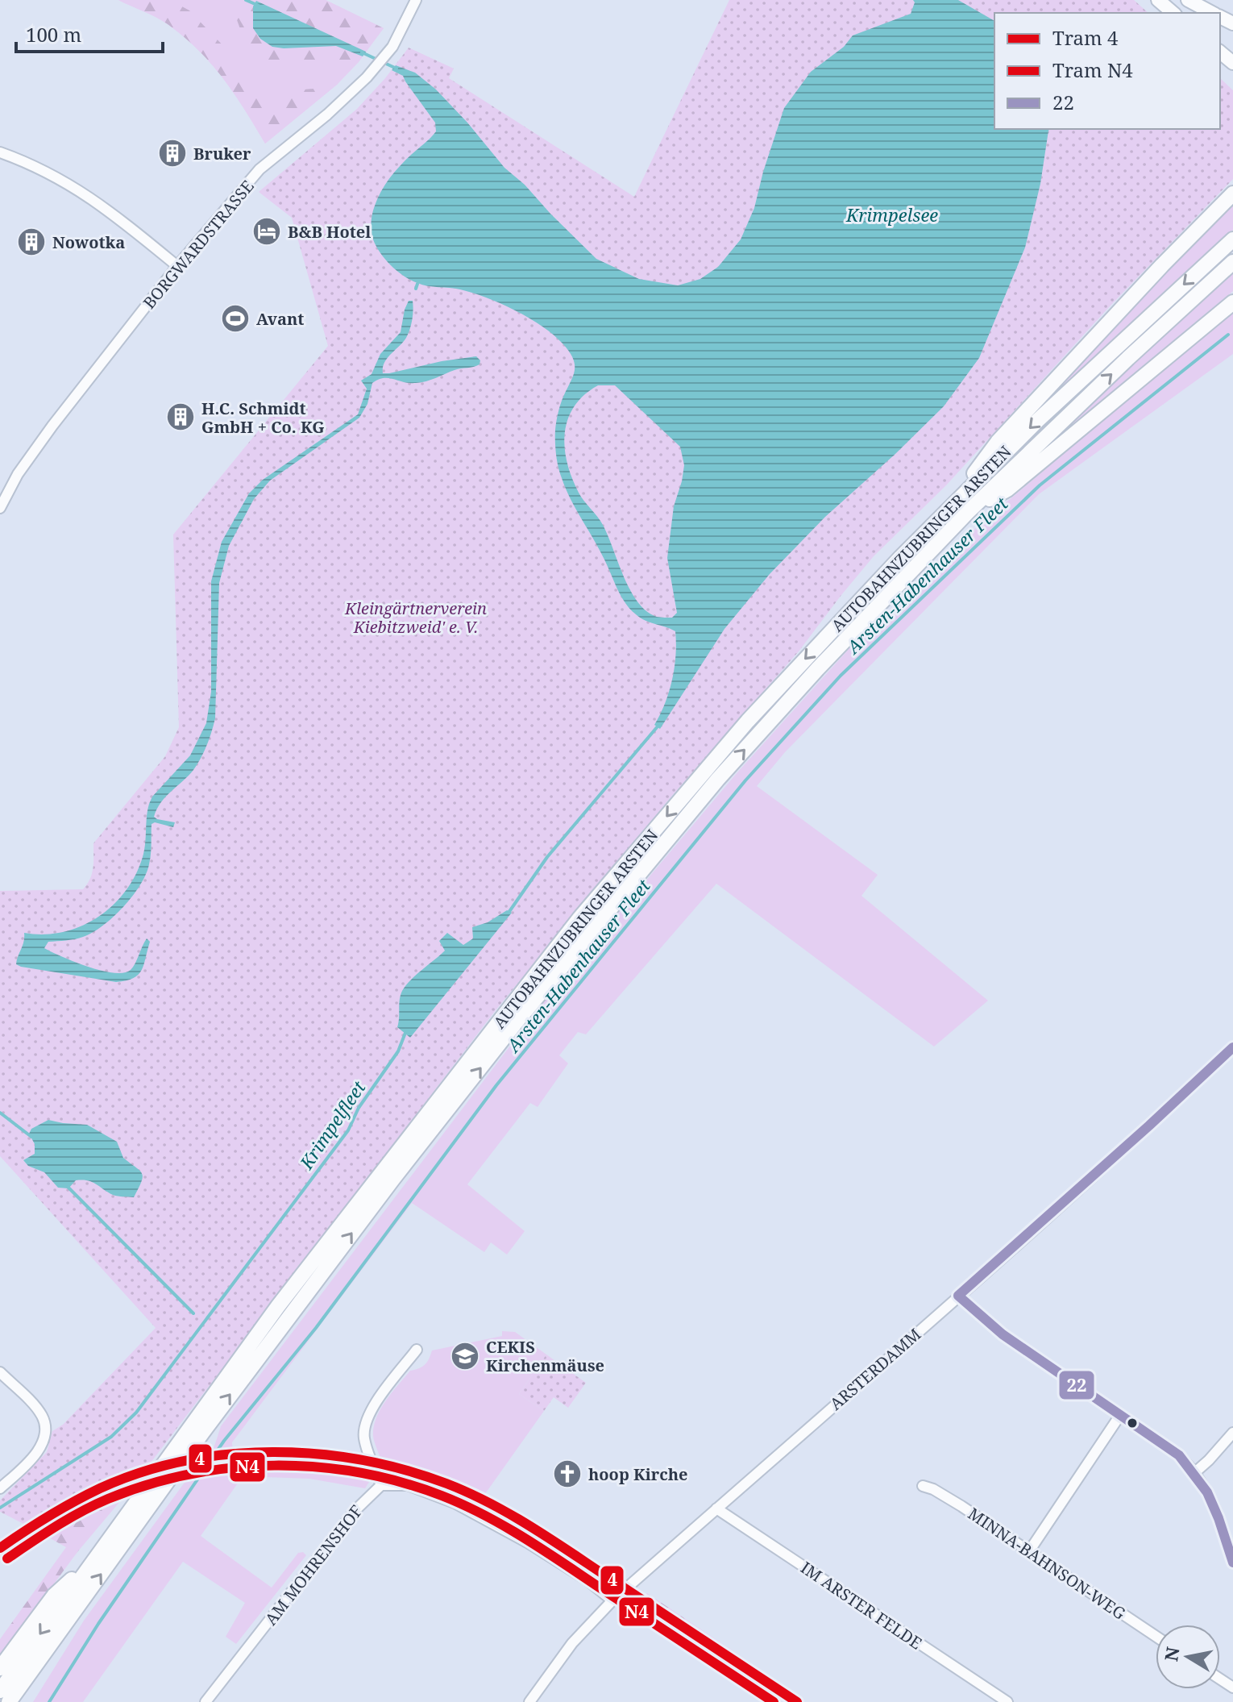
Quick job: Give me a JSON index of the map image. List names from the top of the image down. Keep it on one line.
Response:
{"streets":{"highway":["AUTOBAHNZUBRINGER ARSTEN"],"street":["BORGWARDSTRASSE","ARSTERDAMM","MINNA-BAHNSON-WEG","AM MOHRENSHOF","IM ARSTER FELDE"]},"crossings":[["ARSTERDAMM","IM ARSTER FELDE"]],"water":["Krimpelsee","Arsten-Habenhauser Fleet","Krimpelfleet"],"parks":["Kleingärtnerverein Kiebitzweid' e. V."],"places":{"building":["Bruker","Nowotka","H.C. Schmidt GmbH + Co. KG"],"hotel":["B&B Hotel"],"sports":["Avant"],"school or university":["CEKIS Kirchenmäuse"],"church":["hoop Kirche"]},"lines":["transit line 22","tram line 4","tram line N4"],"legend":["Tram 4","Tram N4","22"],"scale_bar":"100 m","north":"left"}
